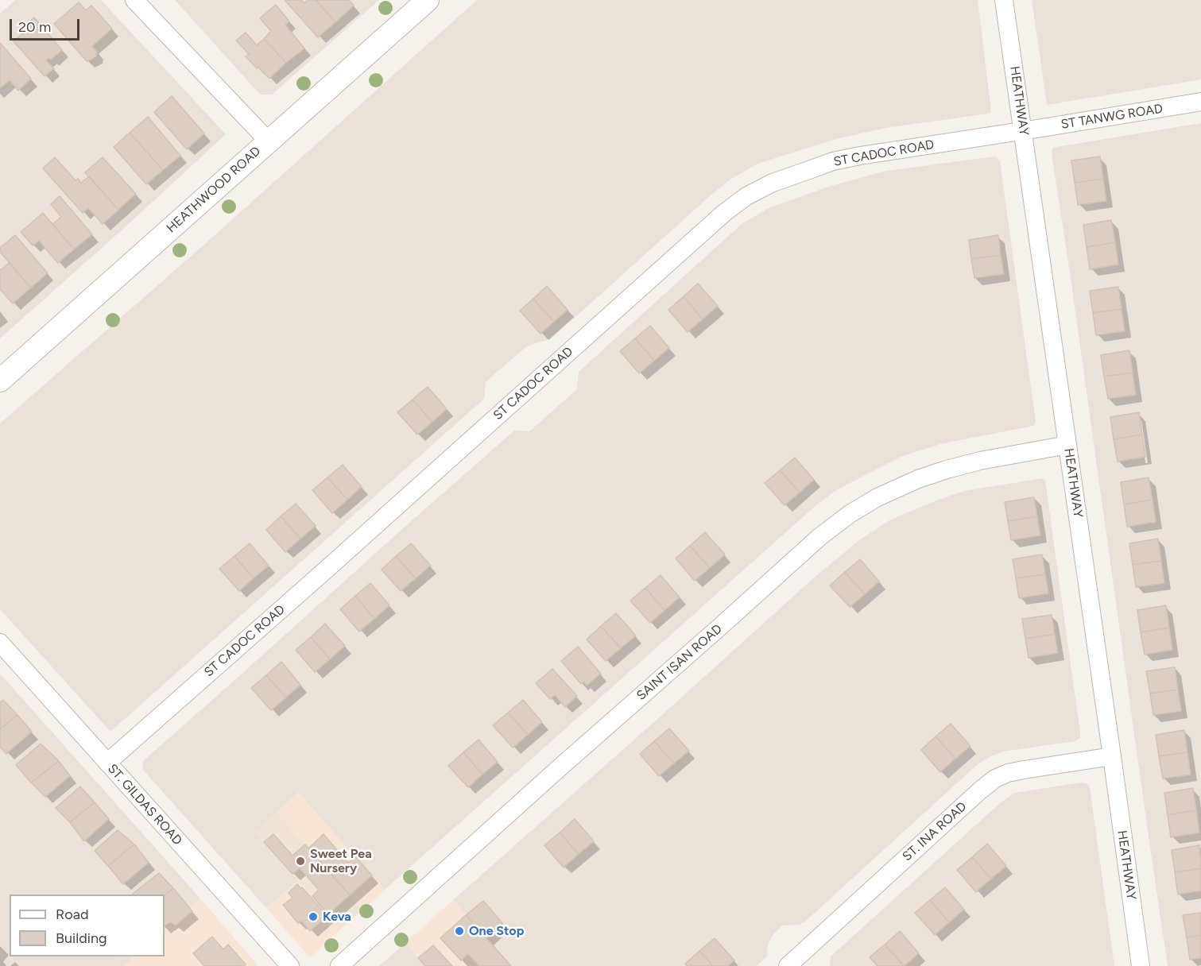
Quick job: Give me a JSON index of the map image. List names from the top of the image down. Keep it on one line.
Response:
{"streets":{"street":["HEATHWAY","ST TANWG ROAD","ST CADOC ROAD","HEATHWOOD ROAD","SAINT ISAN ROAD","ST. GILDAS ROAD","ST. INA ROAD"]},"crossings":[["HEATHWAY","ST TANWG ROAD"],["HEATHWAY","ST CADOC ROAD"],["HEATHWAY","SAINT ISAN ROAD"],["HEATHWAY","ST. INA ROAD"],["ST TANWG ROAD","ST CADOC ROAD"],["ST CADOC ROAD","ST. GILDAS ROAD"]],"places":["Sweet Pea Nursery","Keva","One Stop"],"legend":["Road","Building"],"scale_bar":"20 m"}
